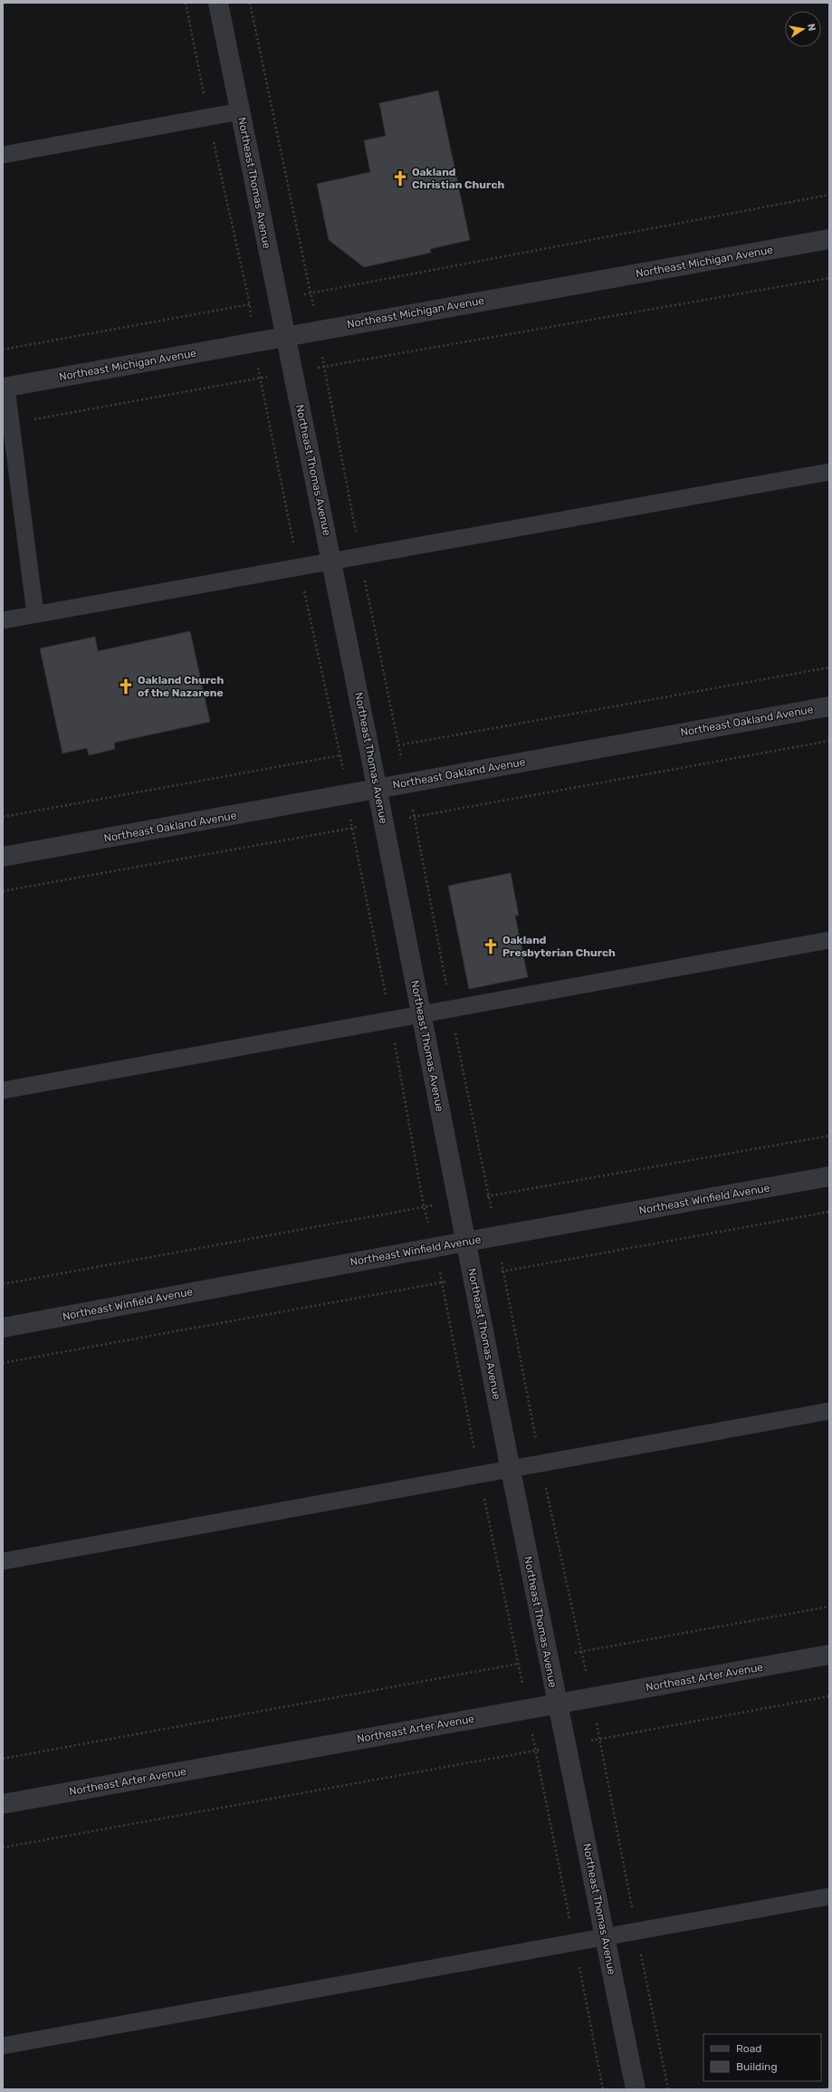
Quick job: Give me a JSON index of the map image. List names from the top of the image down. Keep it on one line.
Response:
{"streets":{"street":["Northeast Thomas Avenue","Northeast Michigan Avenue","Northeast Oakland Avenue","Northeast Winfield Avenue","Northeast Arter Avenue"]},"crossings":[["Northeast Thomas Avenue","Northeast Michigan Avenue"],["Northeast Thomas Avenue","Northeast Oakland Avenue"],["Northeast Thomas Avenue","Northeast Winfield Avenue"],["Northeast Thomas Avenue","Northeast Arter Avenue"]],"places":{"church":["Oakland Christian Church","Oakland Church of the Nazarene","Oakland Presbyterian Church"]},"legend":["Road","Building"],"north":"right"}
